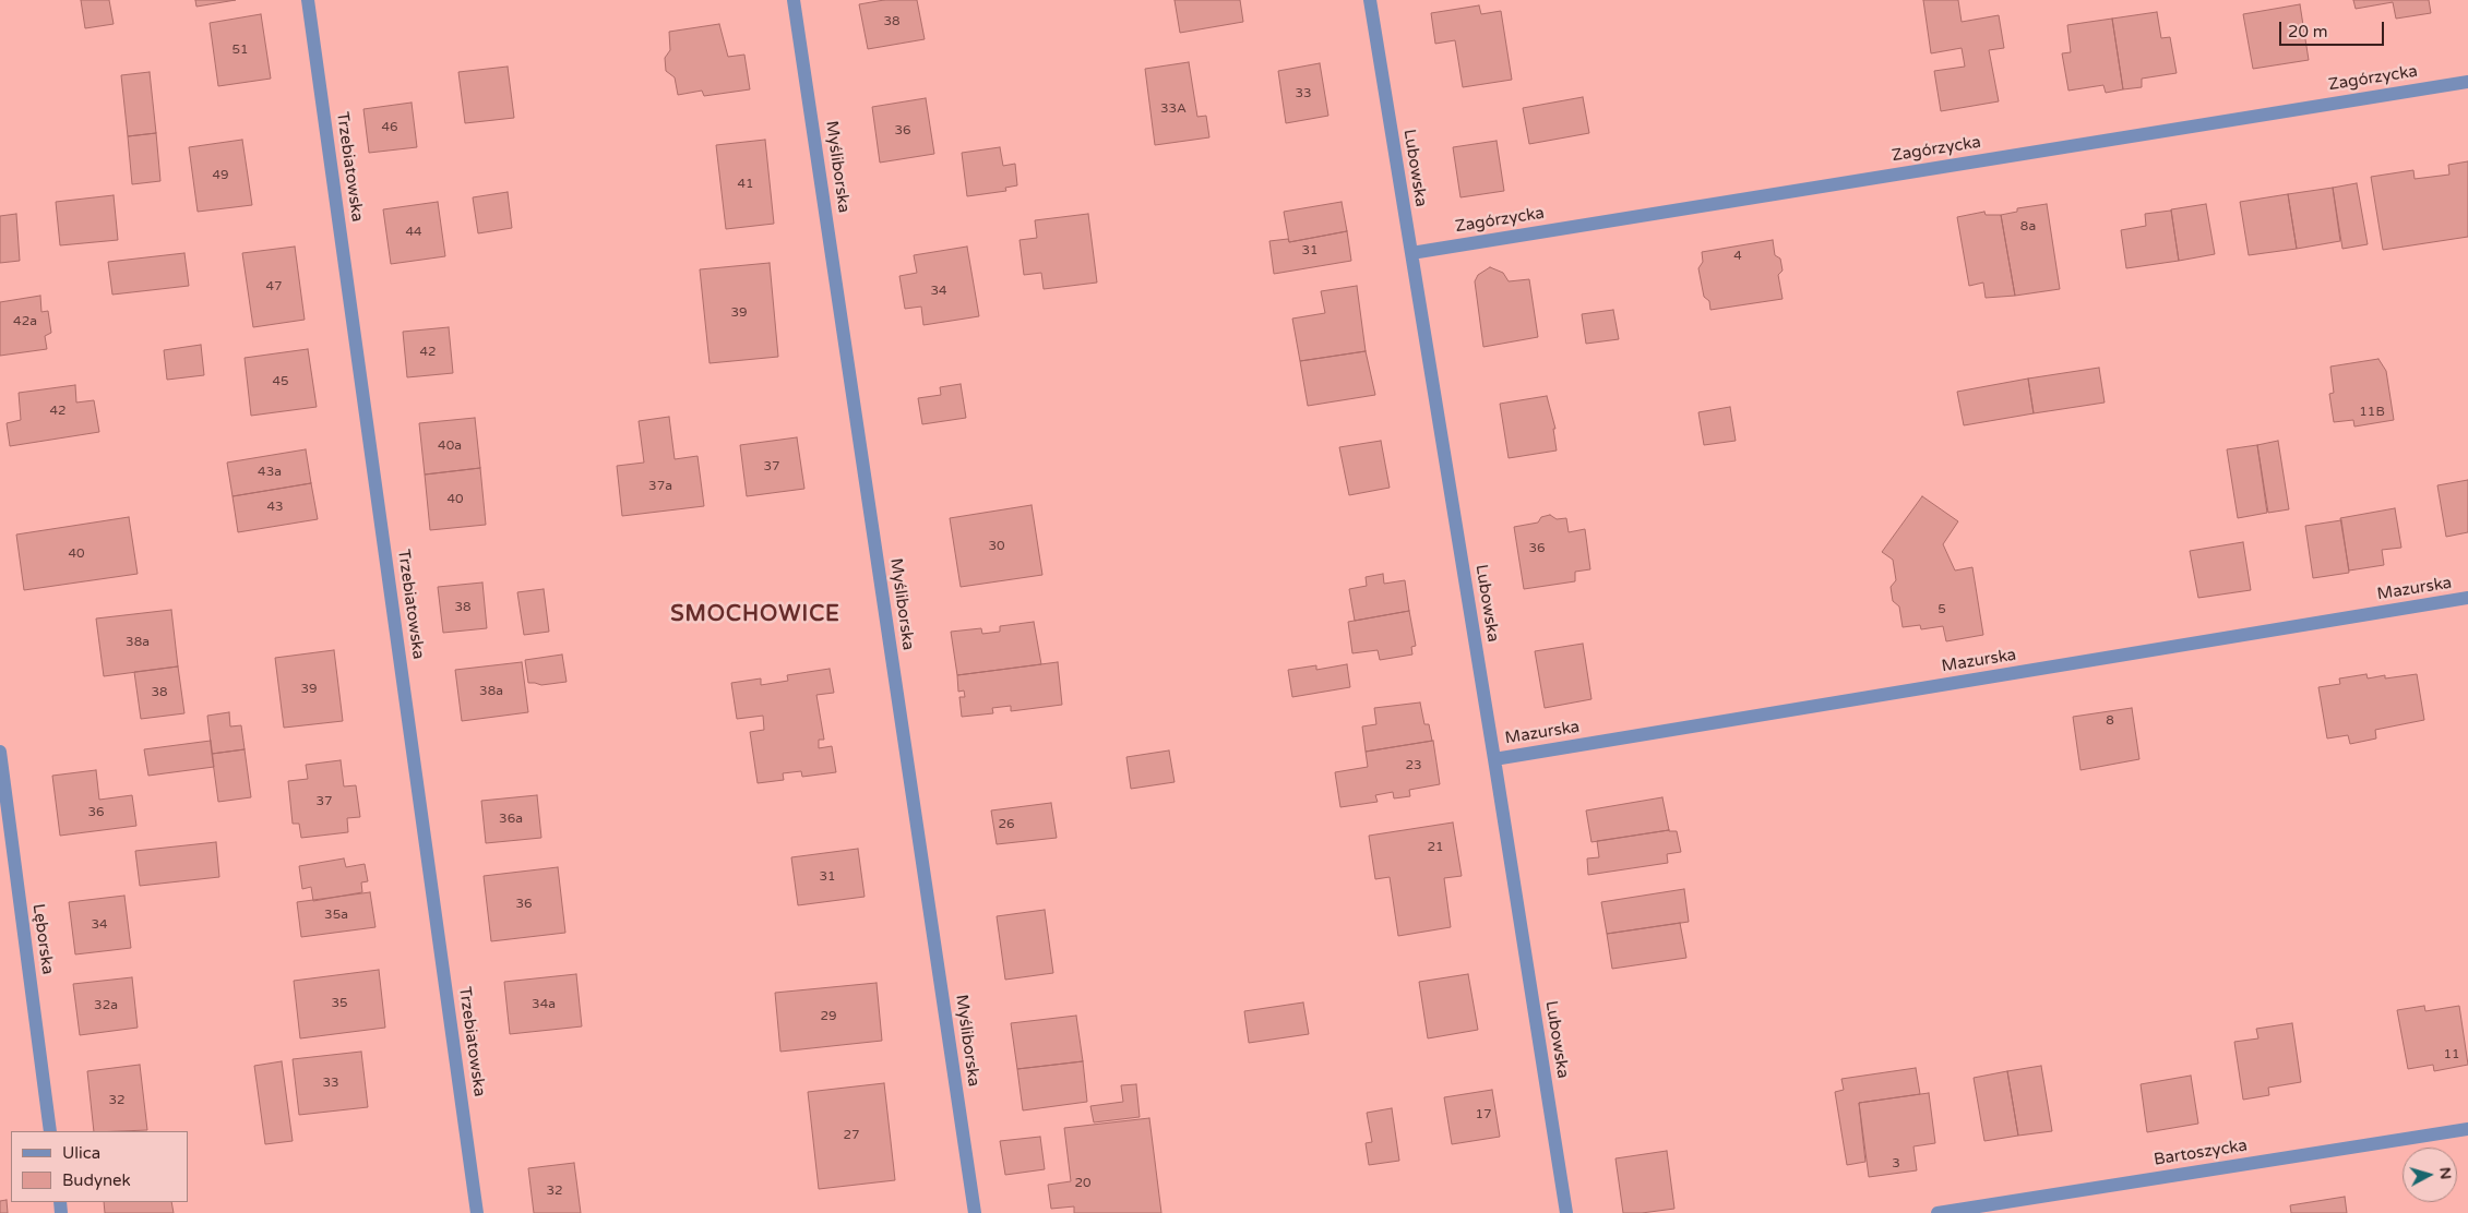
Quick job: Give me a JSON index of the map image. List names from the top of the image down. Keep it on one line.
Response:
{"streets":{"street":["Zagórzycka","Trzebiatowska","Myśliborska","Lubowska","Mazurska","Lęborska","Bartoszycka"]},"crossings":[["Zagórzycka","Lubowska"],["Lubowska","Mazurska"]],"districts":["SMOCHOWICE"],"house_numbers":["38","51","33","33A","46","36","49","41","8a","44","31","4","47","34","39","42a","42","45","42","11B","40a","37","43a","37a","40","43","30","36","40","38","5","38a","39","38a","38","8","23","37","36","36a","26","21","31","36","35a","34","35","34a","32a","29","11","33","32","17","27","3","20","32"],"legend":["Ulica","Budynek"],"scale_bar":"20 m","north":"right"}
